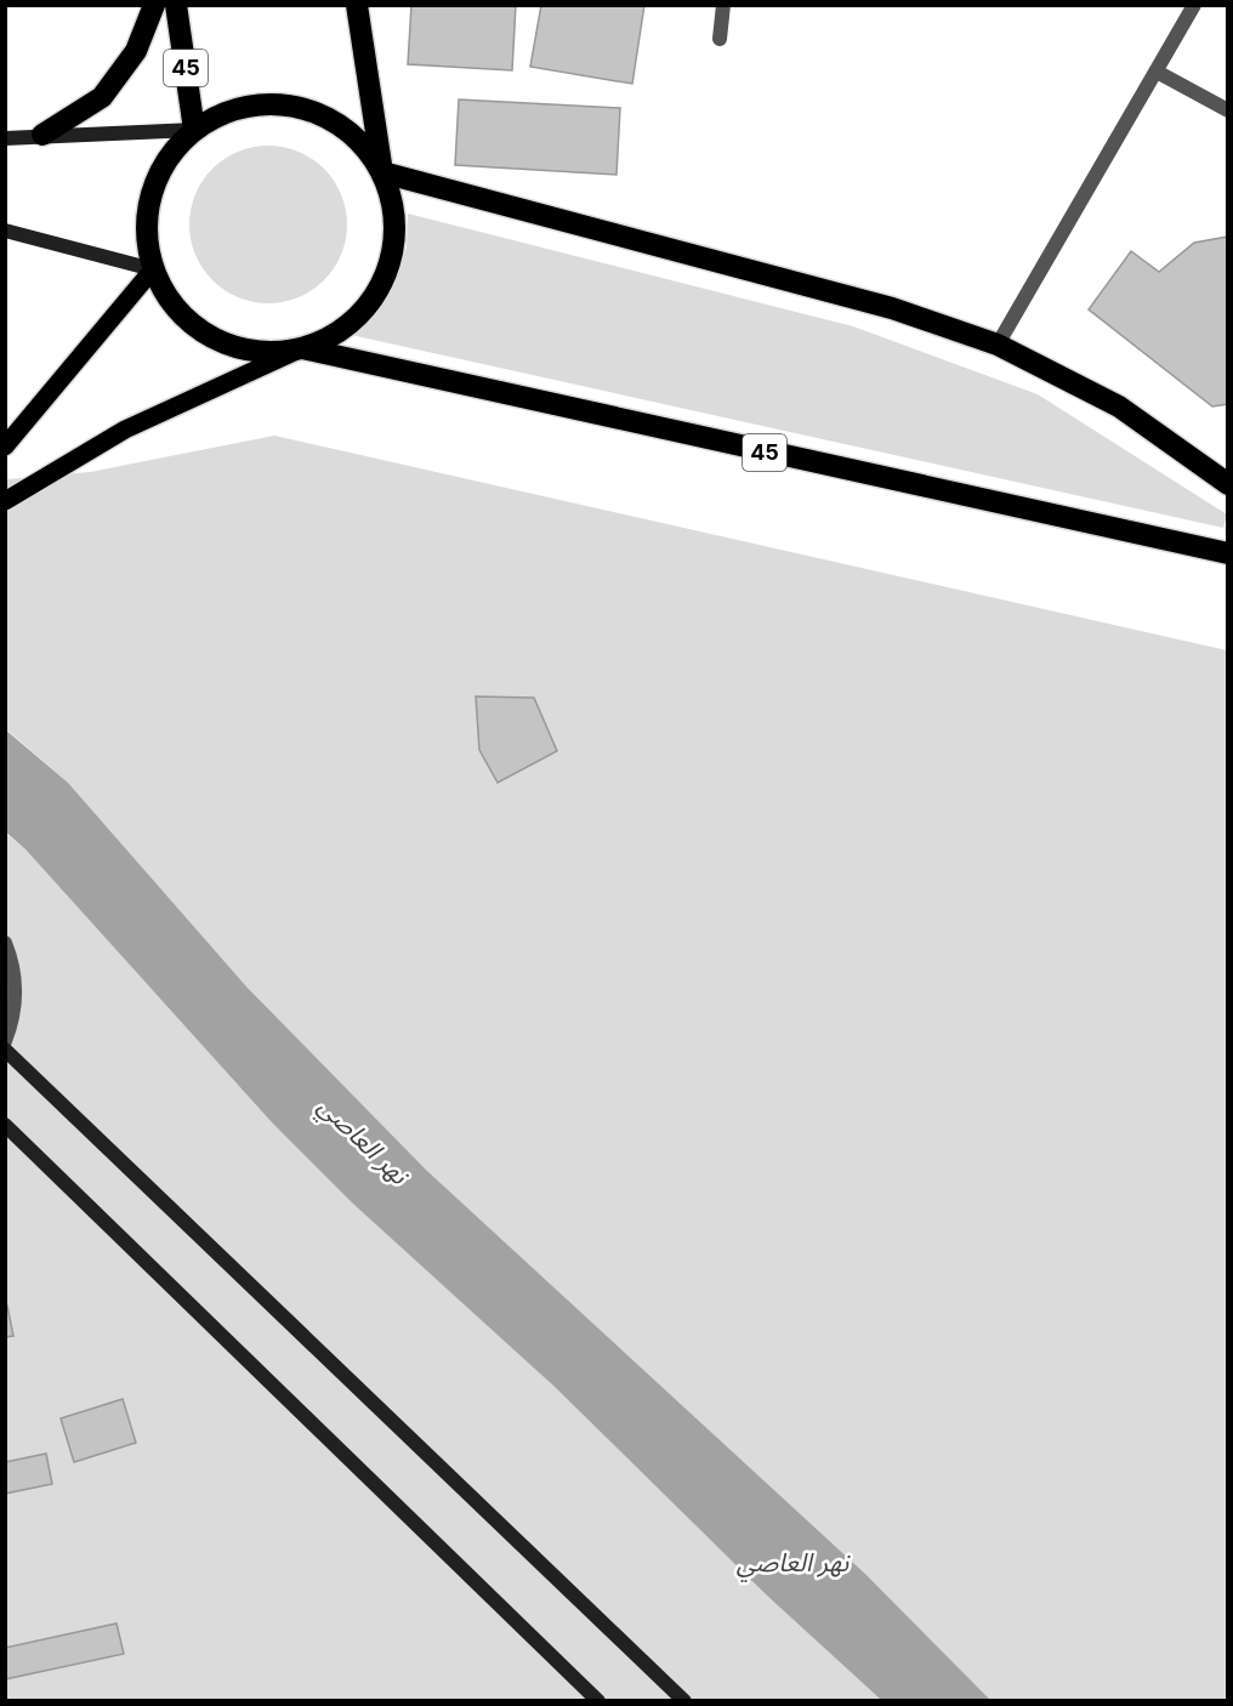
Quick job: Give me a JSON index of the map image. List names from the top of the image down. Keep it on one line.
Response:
{"streets":{"highway":["45"]},"water":["نهر العاصي"]}
